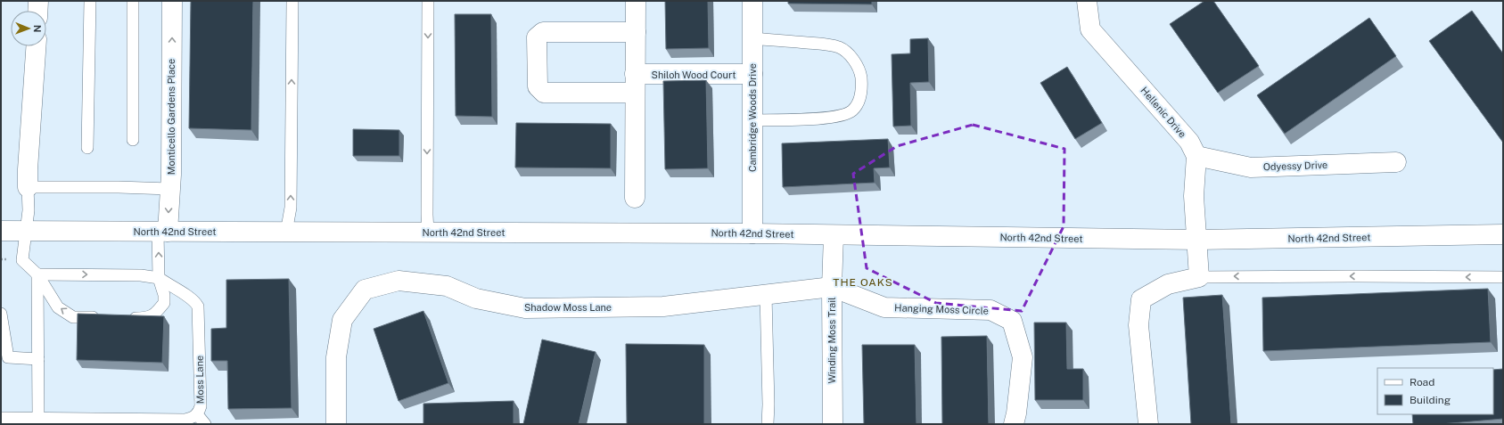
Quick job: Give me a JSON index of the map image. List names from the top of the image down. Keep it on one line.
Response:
{"streets":{"street":["Shiloh Wood Court","Hellenic Drive","Monticello Gardens Place","Cambridge Woods Drive","Odyessy Drive","North 42nd Street","Shadow Moss Lane","Hanging Moss Circle","Winding Moss Trail"],"lane":["Moss Lane"]},"crossings":[["Shiloh Wood Court","Cambridge Woods Drive"],["Hellenic Drive","Odyessy Drive"],["Monticello Gardens Place","North 42nd Street"],["Cambridge Woods Drive","North 42nd Street"],["North 42nd Street","Winding Moss Trail"],["Shadow Moss Lane","Hanging Moss Circle"],["Shadow Moss Lane","Winding Moss Trail"],["Hanging Moss Circle","Winding Moss Trail"]],"districts":["THE OAKS"],"legend":["Road","Building"],"north":"right"}
